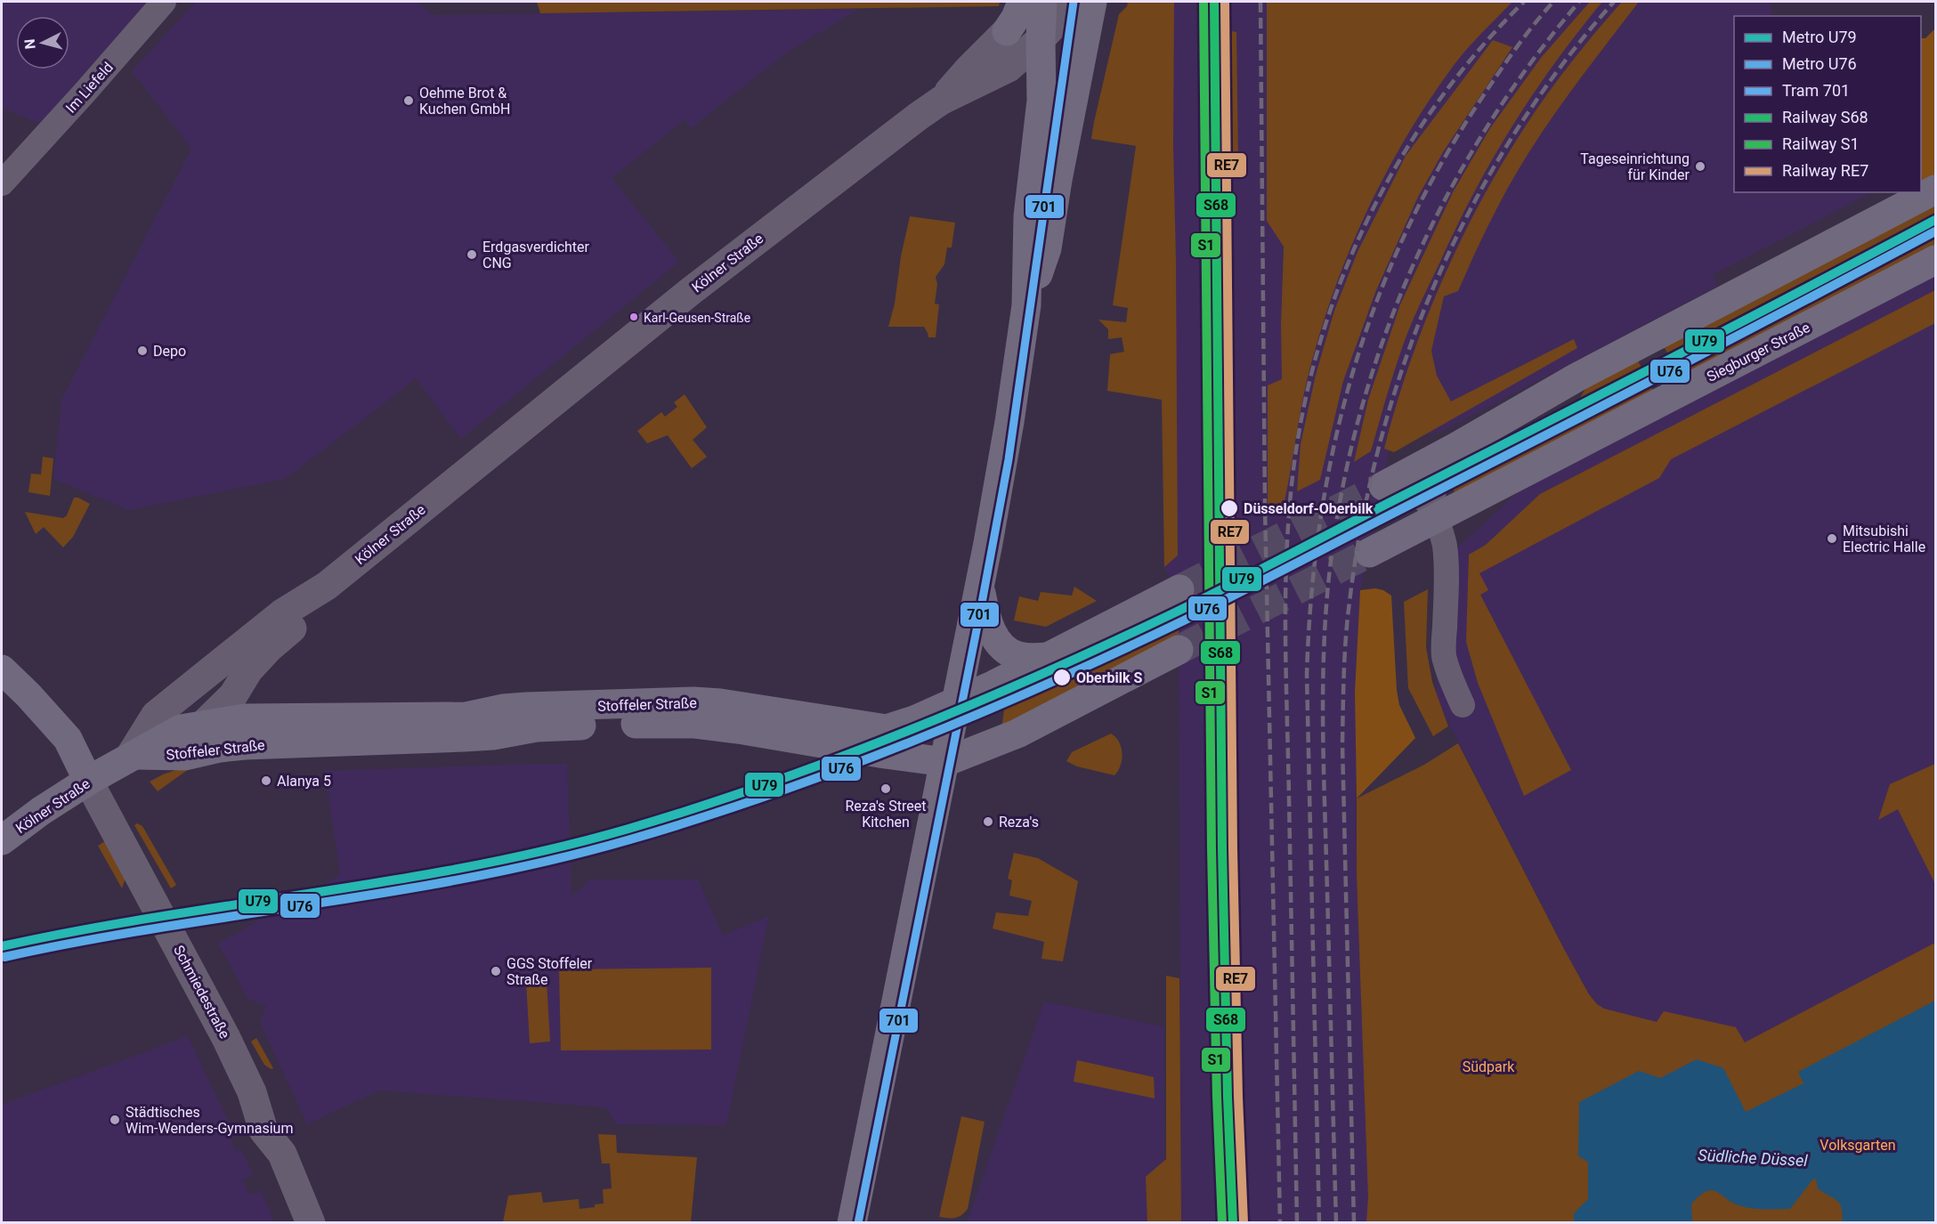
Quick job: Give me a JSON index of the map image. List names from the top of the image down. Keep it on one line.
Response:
{"streets":{"main road":["Kölner Straße","Siegburger Straße","Stoffeler Straße"],"street":["Im Liefeld","Schmiedestraße"]},"crossings":[["Kölner Straße","Stoffeler Straße"],["Kölner Straße","Schmiedestraße"]],"water":["Südliche Düssel"],"parks":["Südpark","Volksgarten"],"places":["Oehme Brot & Kuchen GmbH","Tageseinrichtung für Kinder","Erdgasverdichter CNG","Karl-Geusen-Straße","Depo","Düsseldorf-Oberbilk","Mitsubishi Electric Halle","Oberbilk S","Alanya 5","Reza's Street Kitchen","Reza's","GGS Stoffeler Straße","Städtisches Wim-Wenders-Gymnasium"],"lines":["tram line 701","rail line S68","rail line S1","rail line RE7","metro line U79","metro line U76"],"legend":["Metro U79","Metro U76","Tram 701","Railway S68","Railway S1","Railway RE7"],"north":"left"}
